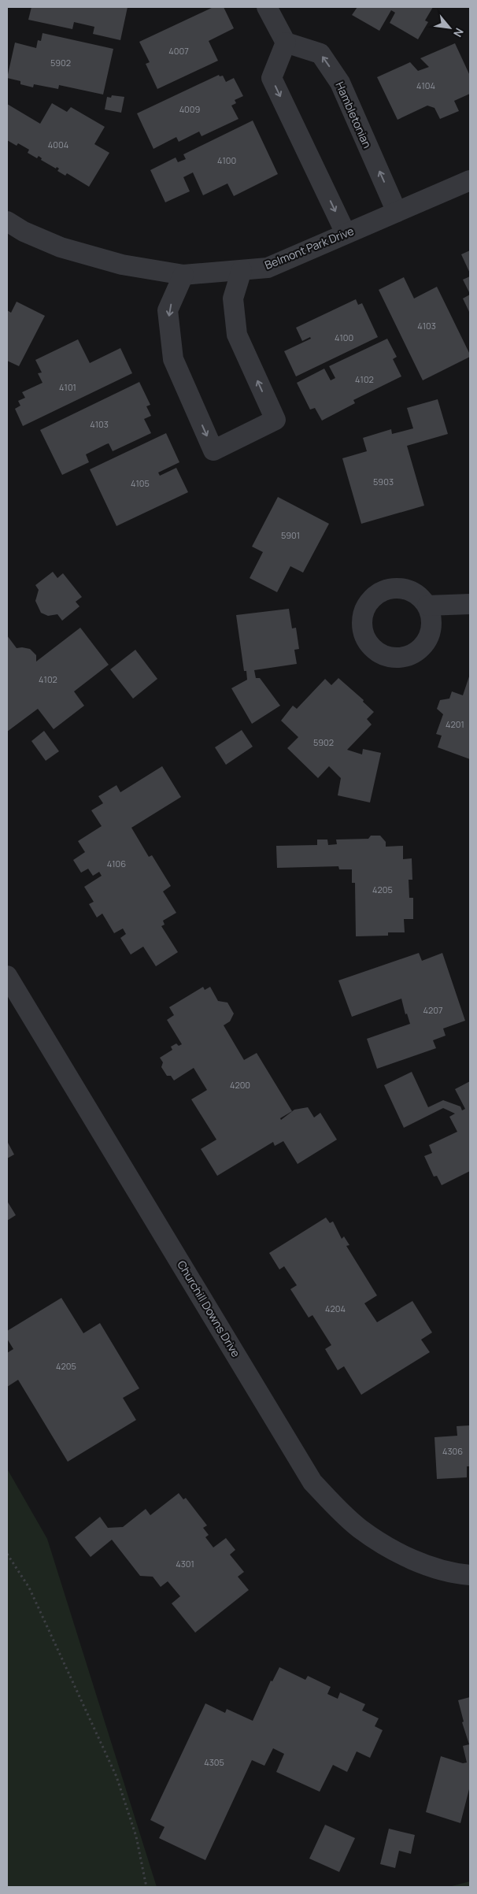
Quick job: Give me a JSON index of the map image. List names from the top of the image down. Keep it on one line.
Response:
{"streets":{"street":["Hambletonian","Belmont Park Drive","Churchill Downs Drive"]},"crossings":[["Hambletonian","Belmont Park Drive"]],"house_numbers":["4007","5902","4104","4009","4004","4100","4103","4100","4102","4101","4103","5903","4105","5901","4102","4201","5902","4106","4205","4207","4200","4204","4205","4306","4301","4305"],"north":"bottom right"}
